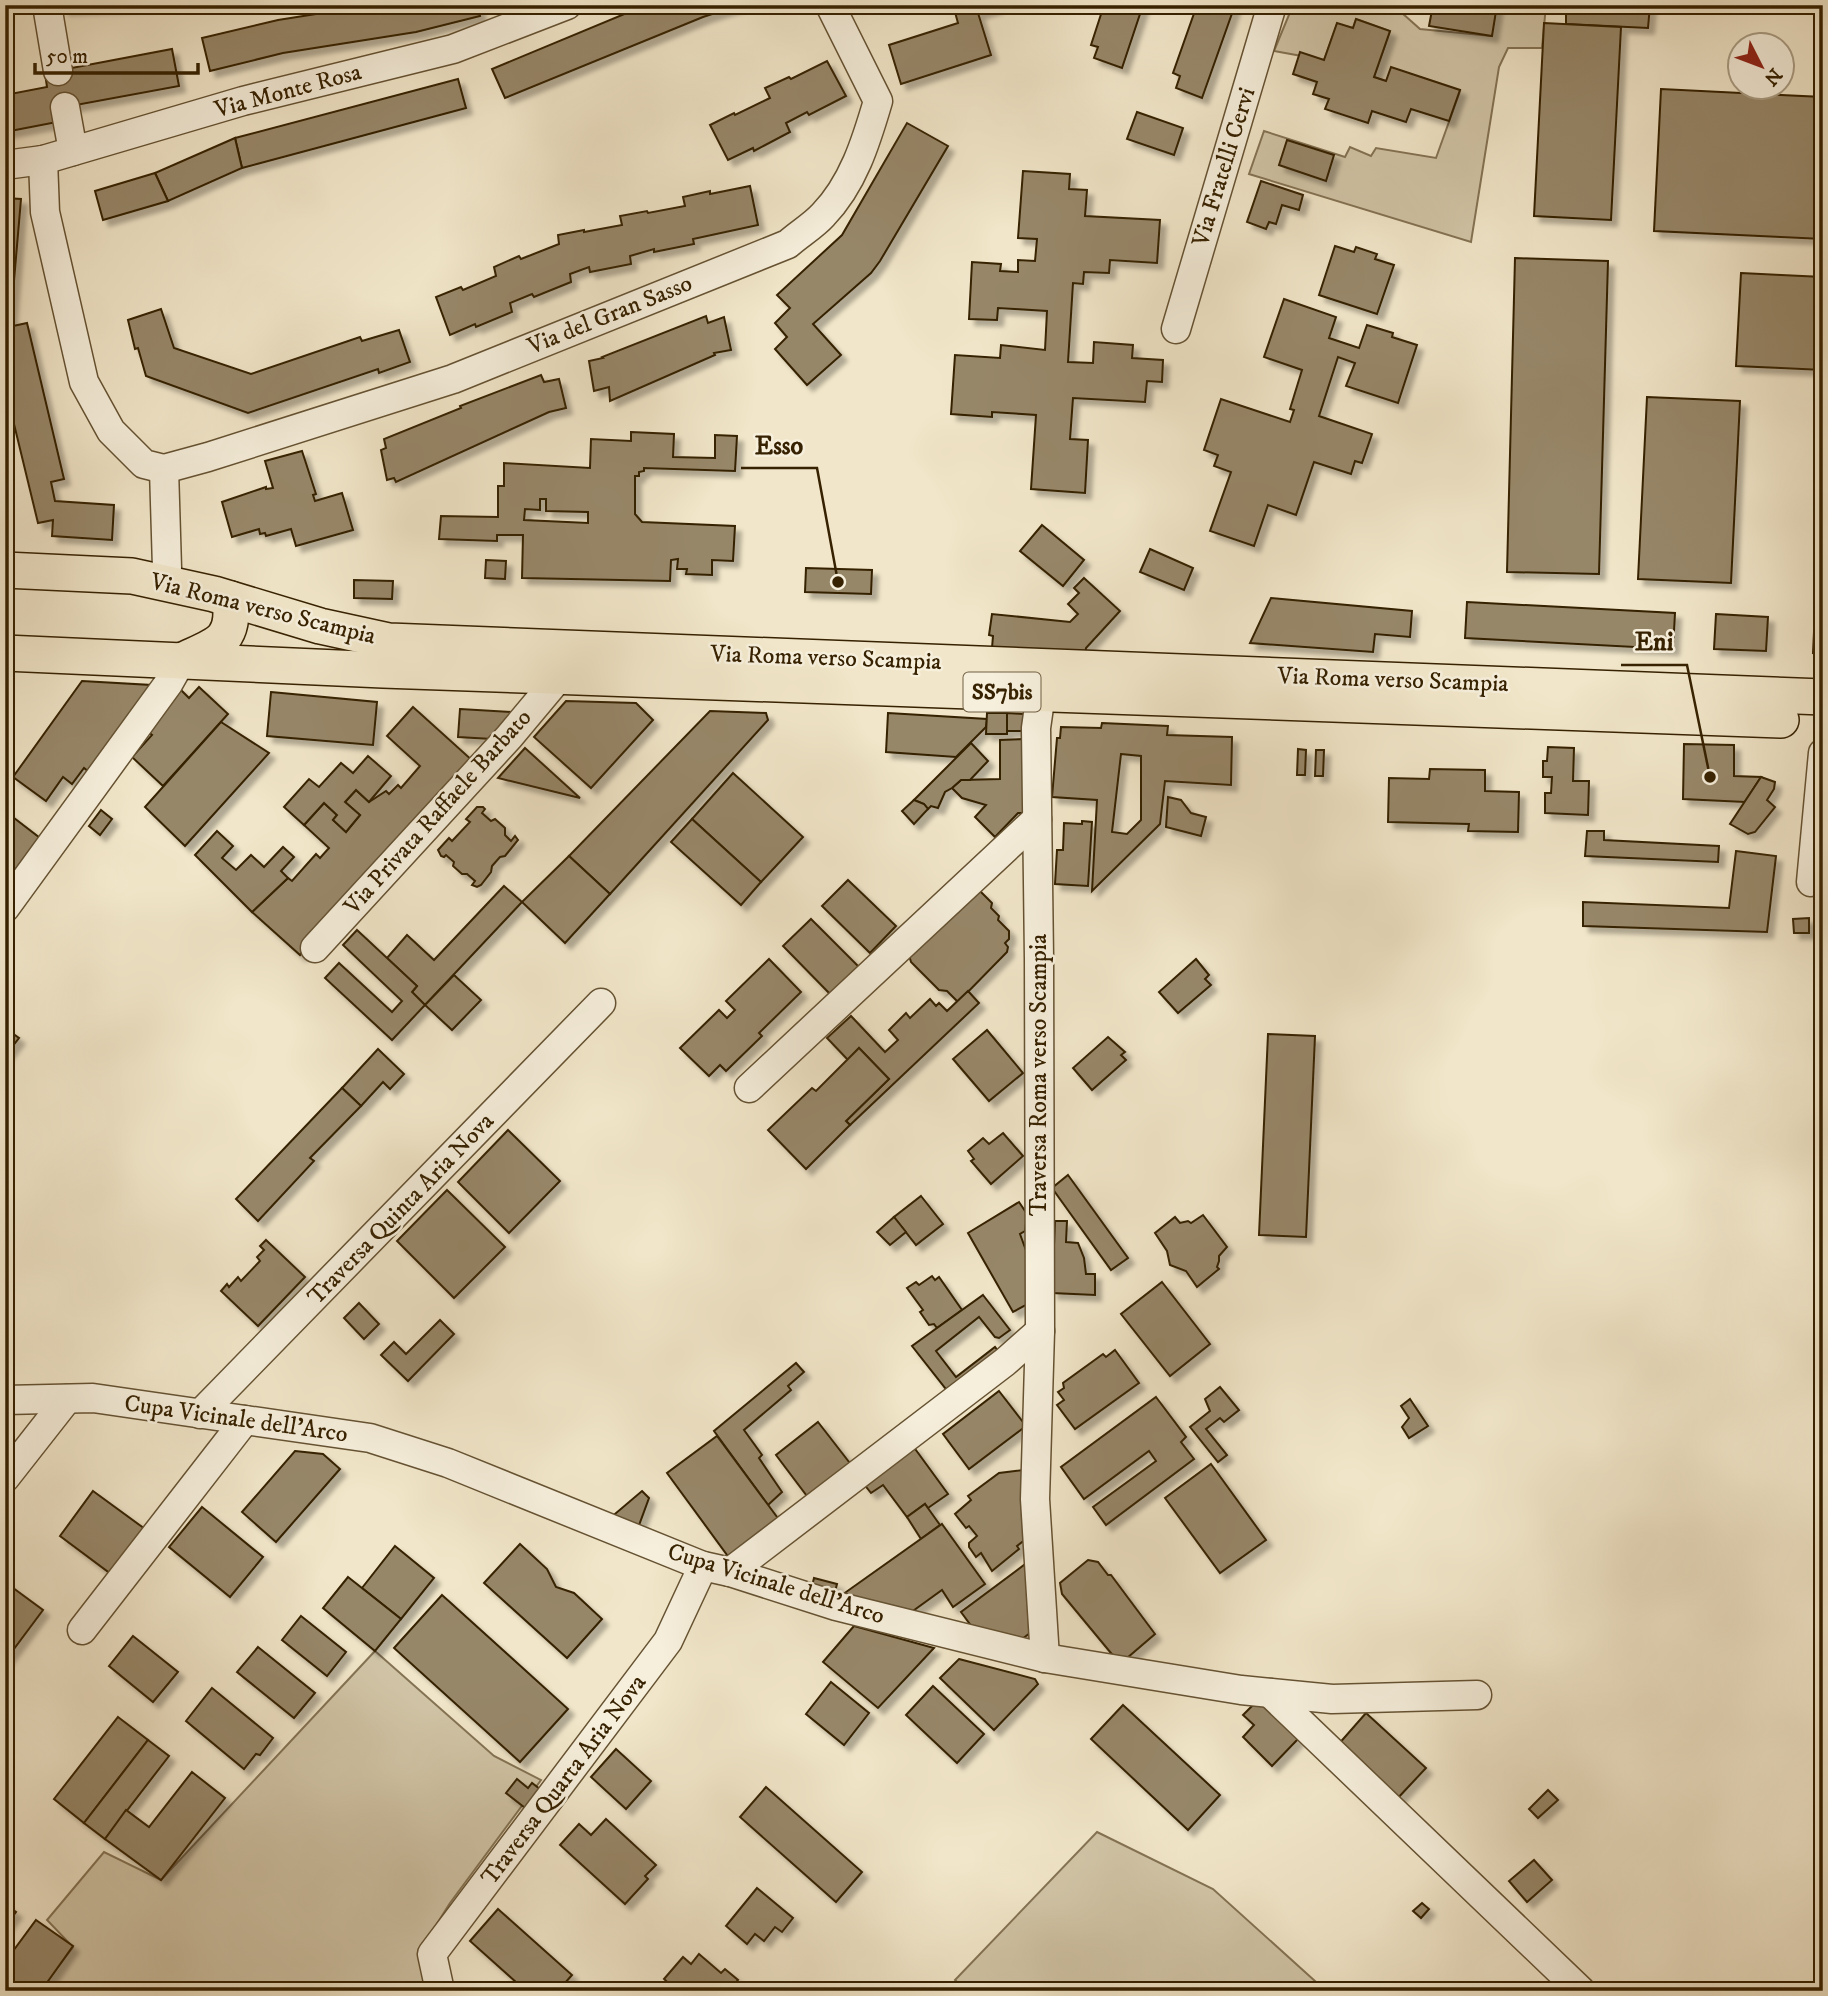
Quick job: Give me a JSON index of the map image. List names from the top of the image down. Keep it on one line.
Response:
{"streets":{"main road":["Via Roma verso Scampia","SS7bis"],"street":["Via Monte Rosa","Via Fratelli Cervi","Via del Gran Sasso","Via Privata Raffaele Barbato","Traversa Roma verso Scampia","Traversa Quinta Aria Nova","Cupa Vicinale dell'Arco","Traversa Quarta Aria Nova"]},"crossings":[["Via Roma verso Scampia","Via Privata Raffaele Barbato"],["Via Roma verso Scampia","Traversa Roma verso Scampia"],["Traversa Roma verso Scampia","Cupa Vicinale dell'Arco"],["Traversa Quinta Aria Nova","Cupa Vicinale dell'Arco"],["Cupa Vicinale dell'Arco","Traversa Quarta Aria Nova"]],"places":["Esso","Eni"],"scale_bar":"50 m","north":"bottom right"}
